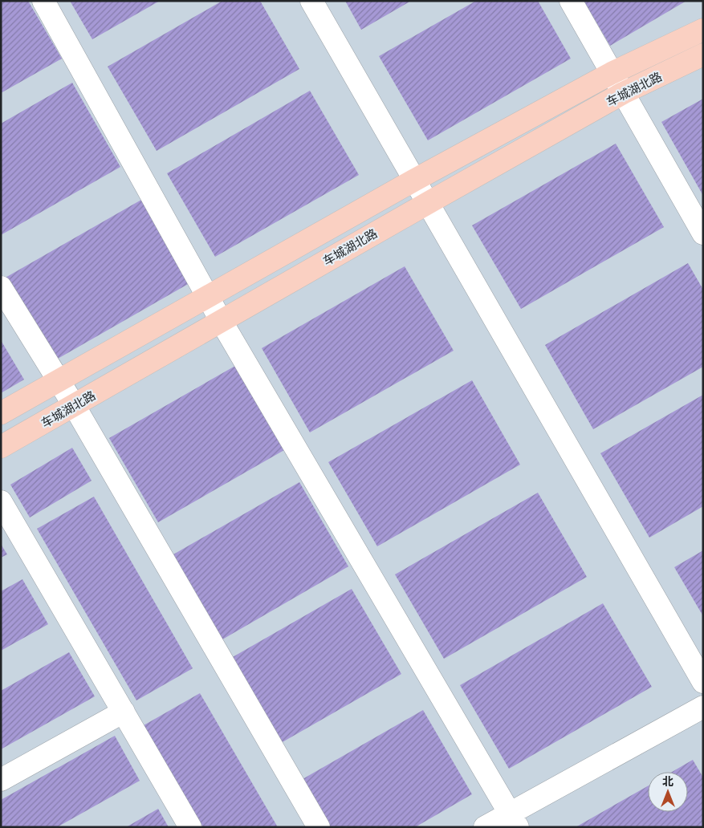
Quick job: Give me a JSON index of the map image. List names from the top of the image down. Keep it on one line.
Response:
{"streets":{"main road":["车城湖北路"]},"north":"top"}
